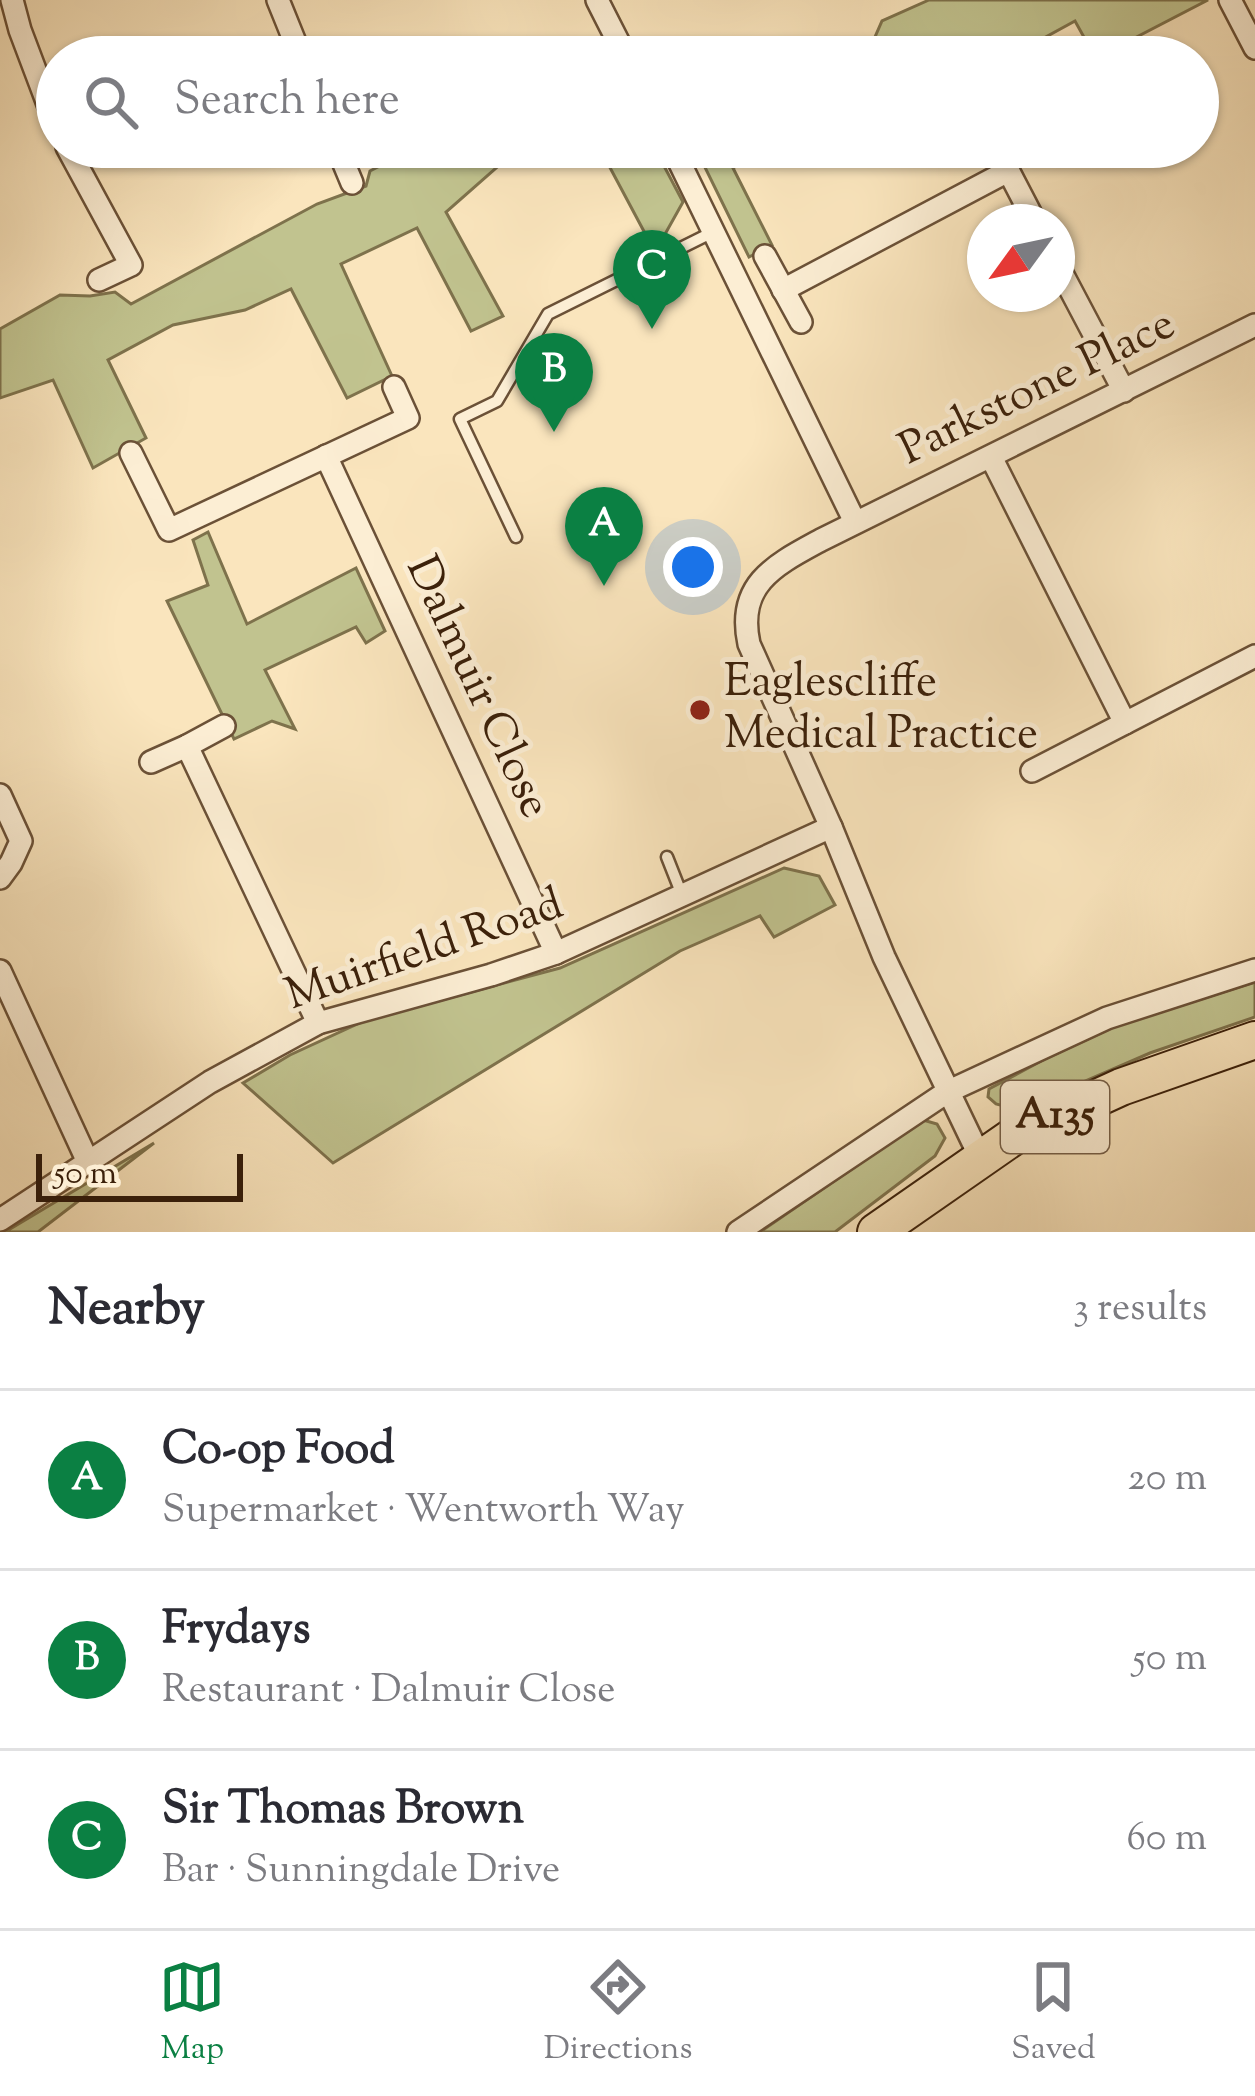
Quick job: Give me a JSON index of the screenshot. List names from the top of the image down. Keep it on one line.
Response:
{"streets":{"main road":["A135"],"street":["Parkstone Place","Dalmuir Close","Muirfield Road"]},"crossings":[["Parkstone Place","Muirfield Road"],["Parkstone Place","A135"],["Dalmuir Close","Muirfield Road"]],"places":["Eaglescliffe Medical Practice"],"scale_bar":"50 m","north":"bottom left","page":{"search":"Search here","pins":["C","B","A"],"scale":"50 m","heading":["Nearby","3 results"],"list":[{"mark":"A","name":"Co-op Food","note":"Supermarket · Wentworth Way","value":"20 m"},{"mark":"B","name":"Frydays","note":"Restaurant · Dalmuir Close","value":"50 m"},{"mark":"C","name":"Sir Thomas Brown","note":"Bar · Sunningdale Drive","value":"60 m"}],"nav":["Map","Directions","Saved"]}}
